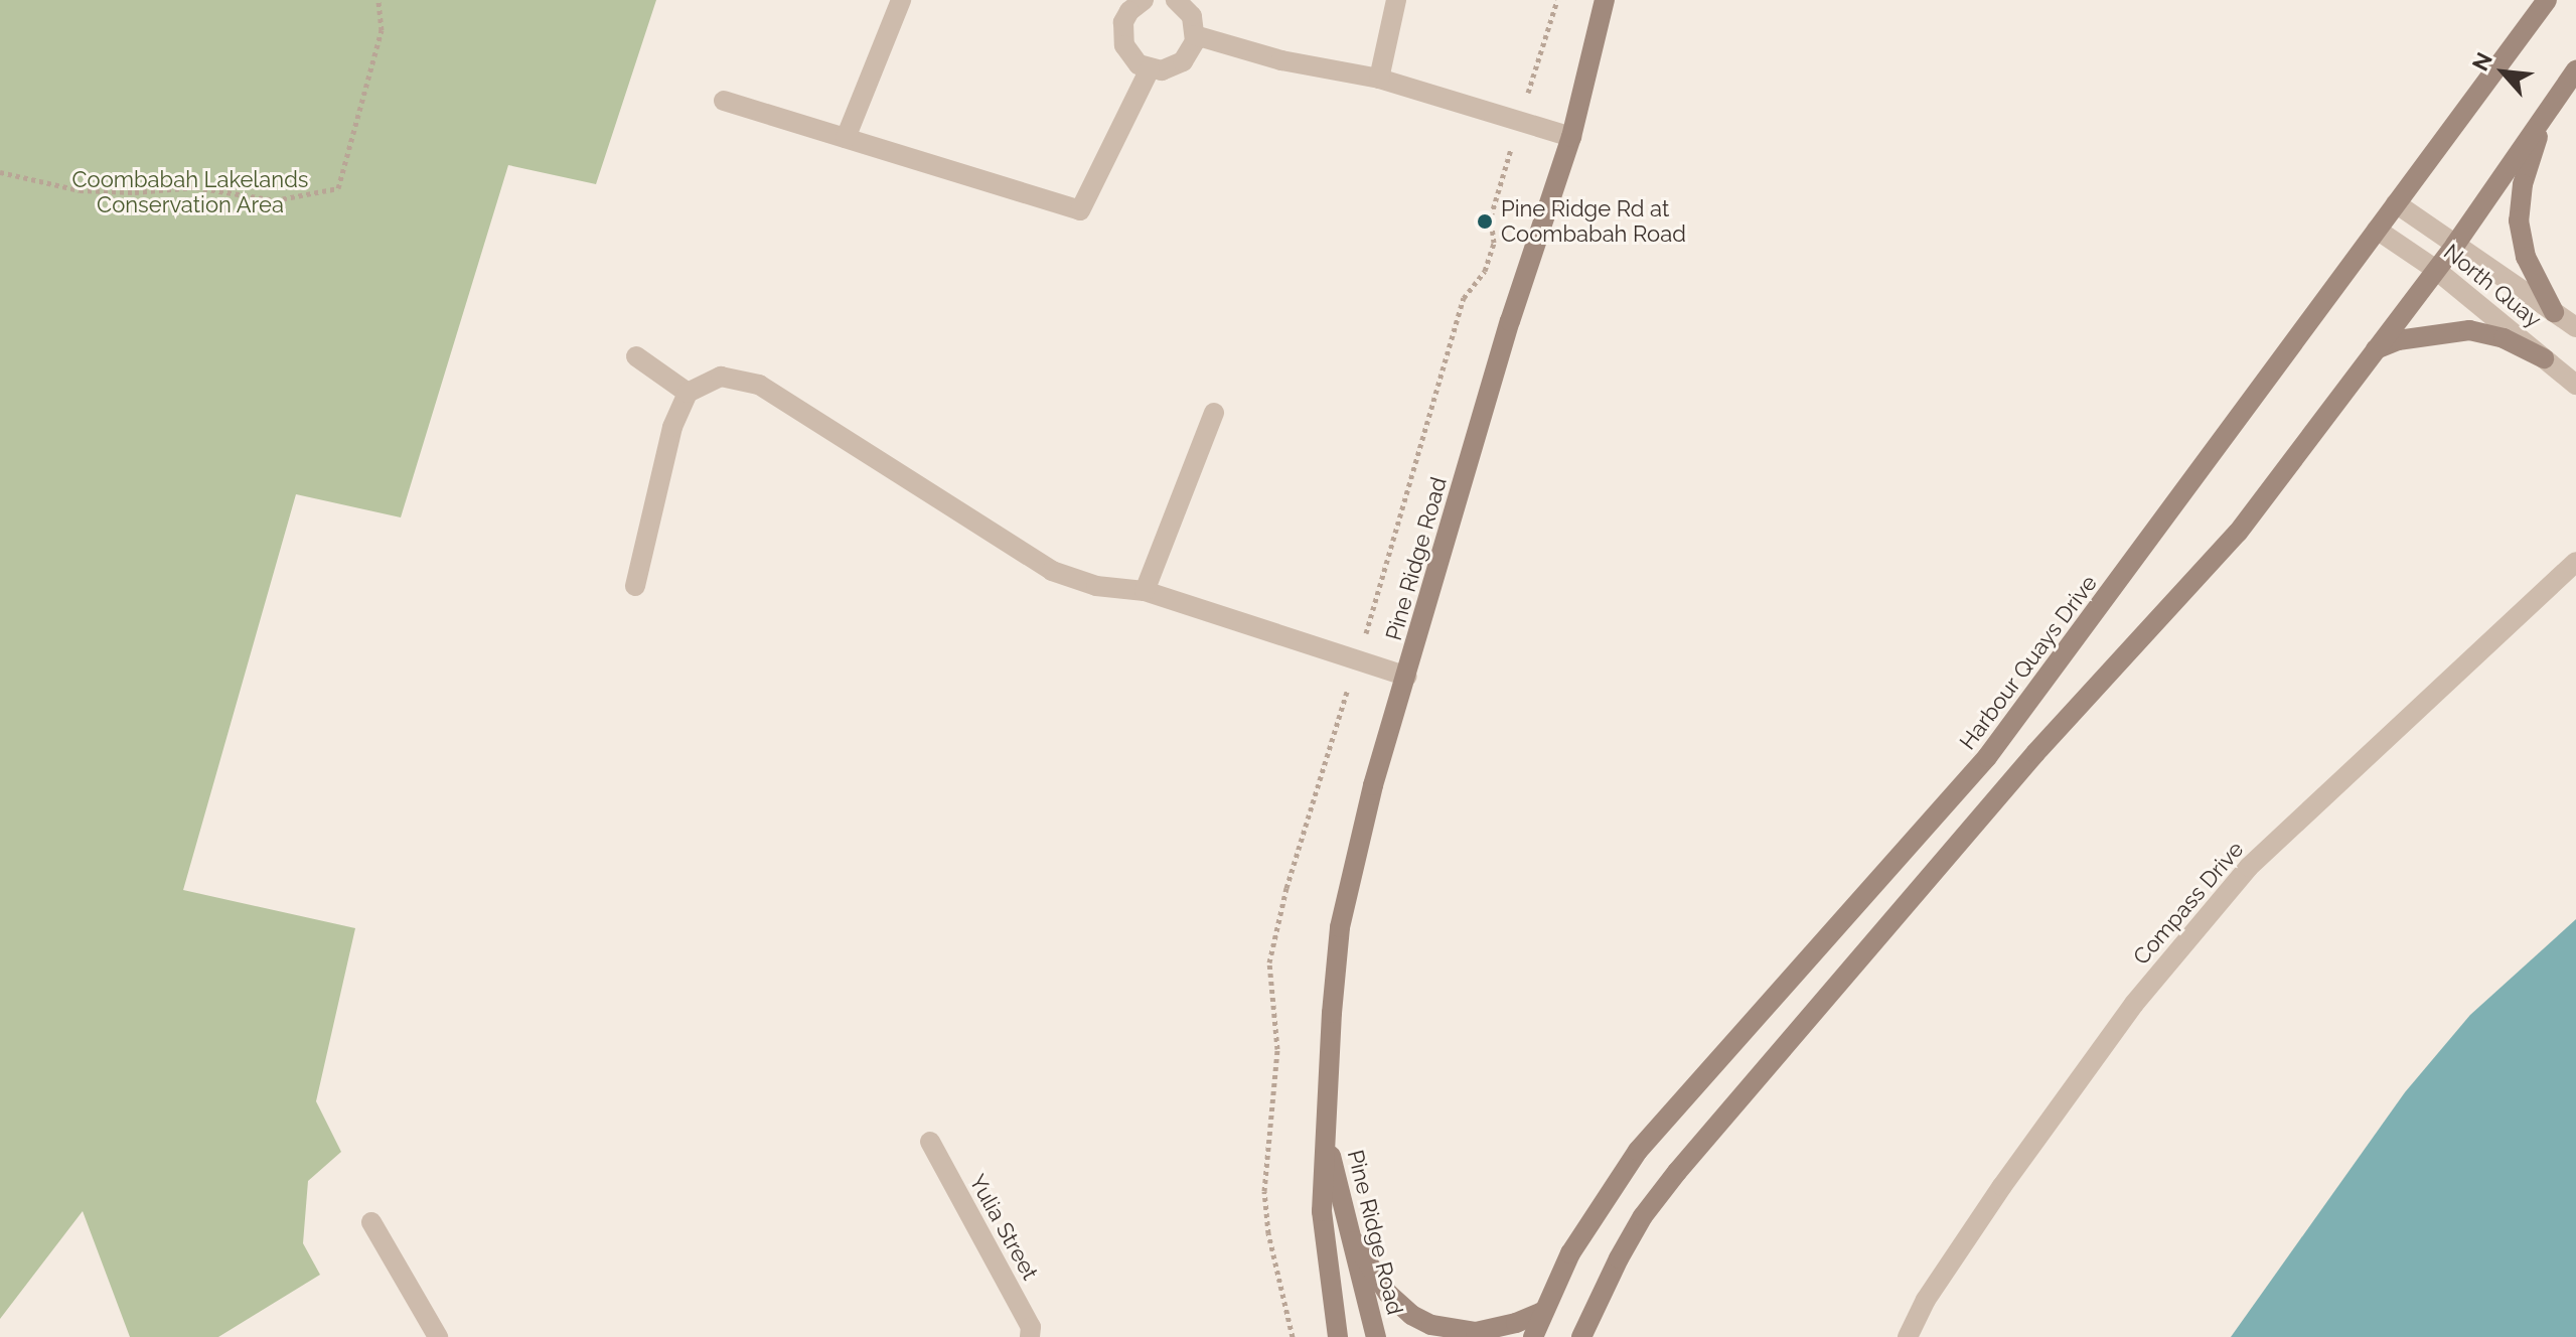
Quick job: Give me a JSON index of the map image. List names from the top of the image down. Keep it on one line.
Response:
{"streets":{"street":["North Quay","Pine Ridge Road","Harbour Quays Drive","Compass Drive","Yulia Street"]},"crossings":[["North Quay","Harbour Quays Drive"]],"parks":["Coombabah Lakelands Conservation Area"],"places":["Pine Ridge Rd at Coombabah Road"],"north":"top left"}
